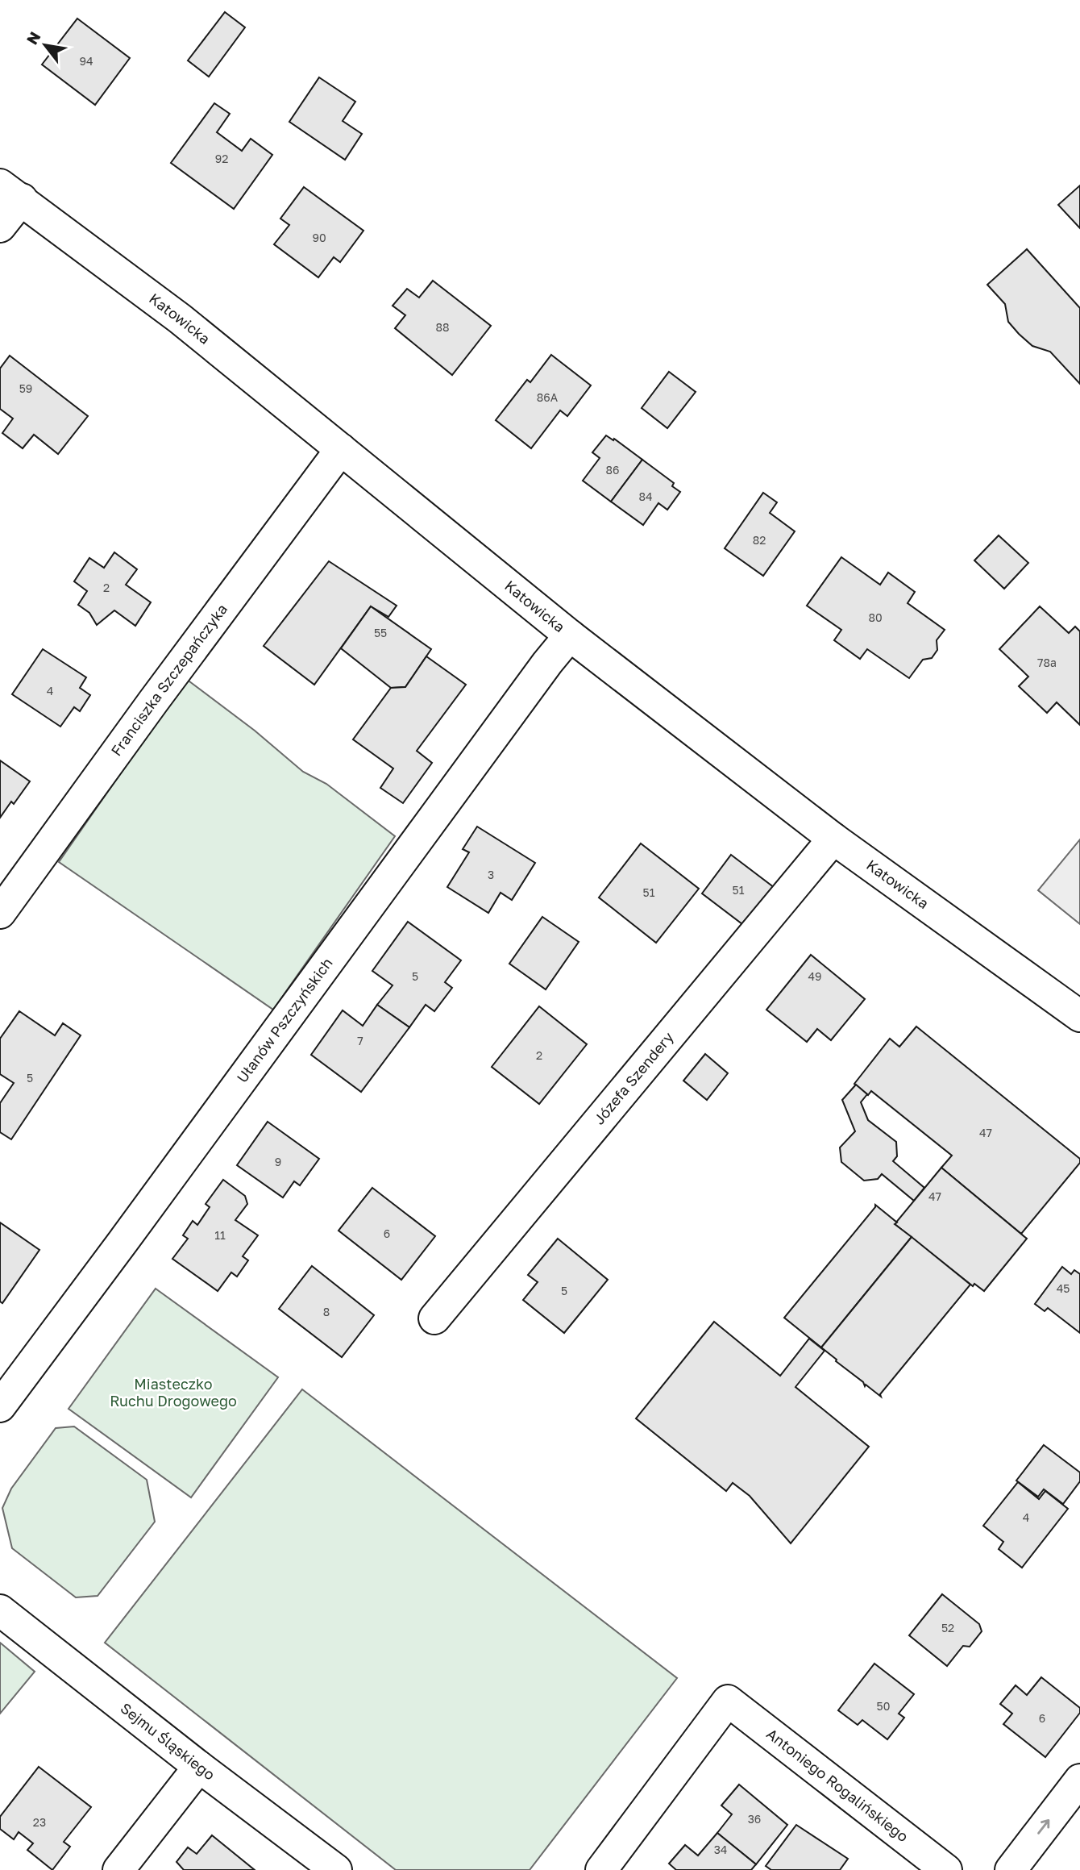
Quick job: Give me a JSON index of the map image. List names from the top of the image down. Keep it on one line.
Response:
{"streets":{"street":["Katowicka","Franciszka Szczepańczyka","Ułanów Pszczyńskich","Józefa Szendery","Sejmu Śląskiego","Antoniego Rogalińskiego"]},"crossings":[["Katowicka","Franciszka Szczepańczyka"],["Katowicka","Ułanów Pszczyńskich"],["Katowicka","Józefa Szendery"]],"parks":["Miasteczko Ruchu Drogowego"],"house_numbers":["94","92","90","88","59","86A","86","84","82","2","80","55","78a","4","3","51","51","5","49","7","2","5","47","9","47","6","11","45","5","8","4","52","50","6","36","23","34"],"north":"top left"}
